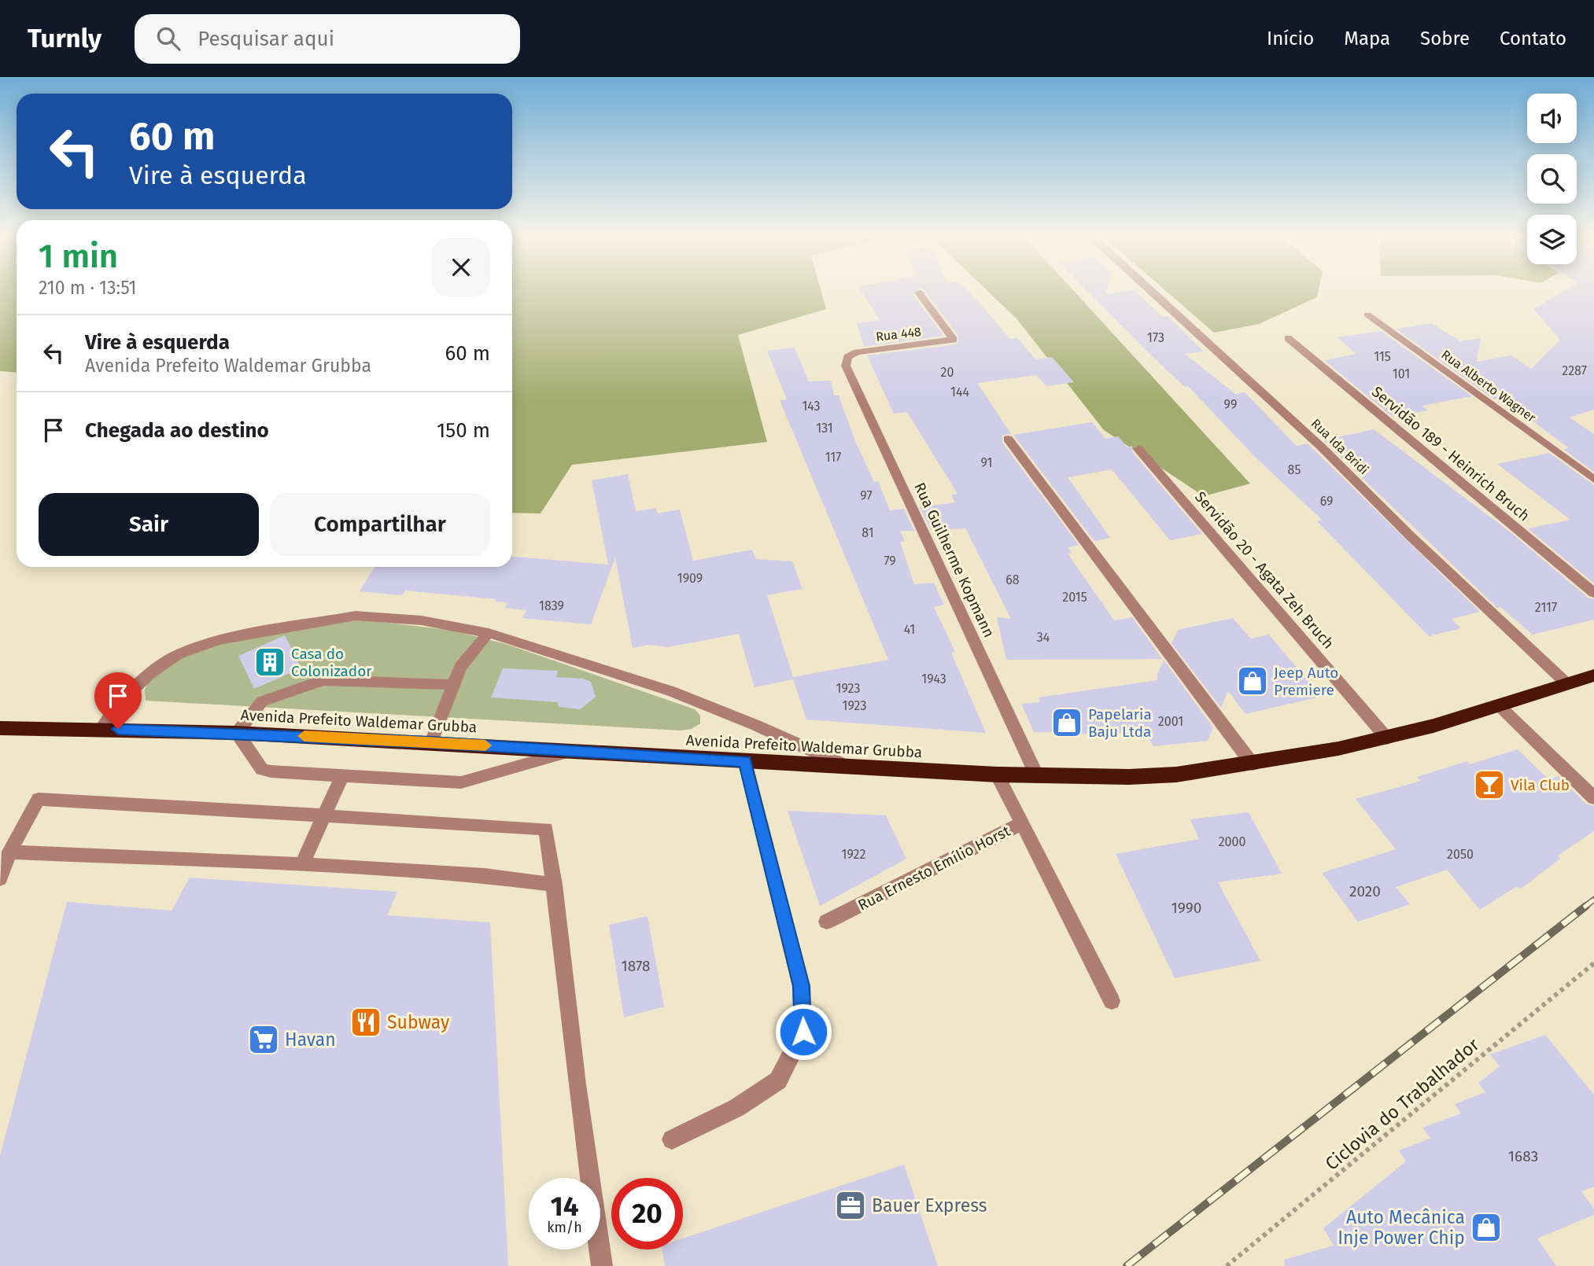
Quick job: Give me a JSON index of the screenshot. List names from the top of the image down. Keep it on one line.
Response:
{"streets":{"highway":["Avenida Prefeito Waldemar Grubba"],"street":["Rua 448","Rua Alberto Wagner","Rua Ida Bridi","Servidão 189 - Heinrich Bruch","Rua Guilherme Kopmann","Servidão 20 - Agata Zeh Bruch","Rua Ernesto Emílio Horst"],"path":["Ciclovia do Trabalhador"]},"crossings":[["Rua 448","Rua Guilherme Kopmann"],["Rua Ida Bridi","Avenida Prefeito Waldemar Grubba"],["Rua Guilherme Kopmann","Avenida Prefeito Waldemar Grubba"],["Servidão 20 - Agata Zeh Bruch","Avenida Prefeito Waldemar Grubba"],["Avenida Prefeito Waldemar Grubba","Rua Ernesto Emílio Horst"]],"places":{"building":["Casa do Colonizador"],"shop":["Jeep Auto Premiere","Papelaria Baju Ltda","Auto Mecânica Inje Power Chip"],"bar":["Vila Club"],"restaurant":["Subway"],"supermarket":["Havan"],"office":["Bauer Express"]},"house_numbers":["173","115","2287","20","101","144","99","143","131","117","91","85","97","69","81","79","1909","68","2015","1839","2117","41","34","1943","1923","1923","2001","2000","1922","2050","2020","1990","1878","1683"],"page":{"header":"Turnly","search":"Pesquisar aqui","nav":["Início","Mapa","Sobre","Contato"],"turn":["60 m","Vire à esquerda"],"heading":["1 min","210 m · 13:51"],"list":[{"name":"Vire à esquerda","note":"Avenida Prefeito Waldemar Grubba","value":"60 m"},{"name":"Chegada ao destino","value":"150 m"}],"buttons":["Sair","Compartilhar"],"speed":"14 km/h","limit":"20"}}
